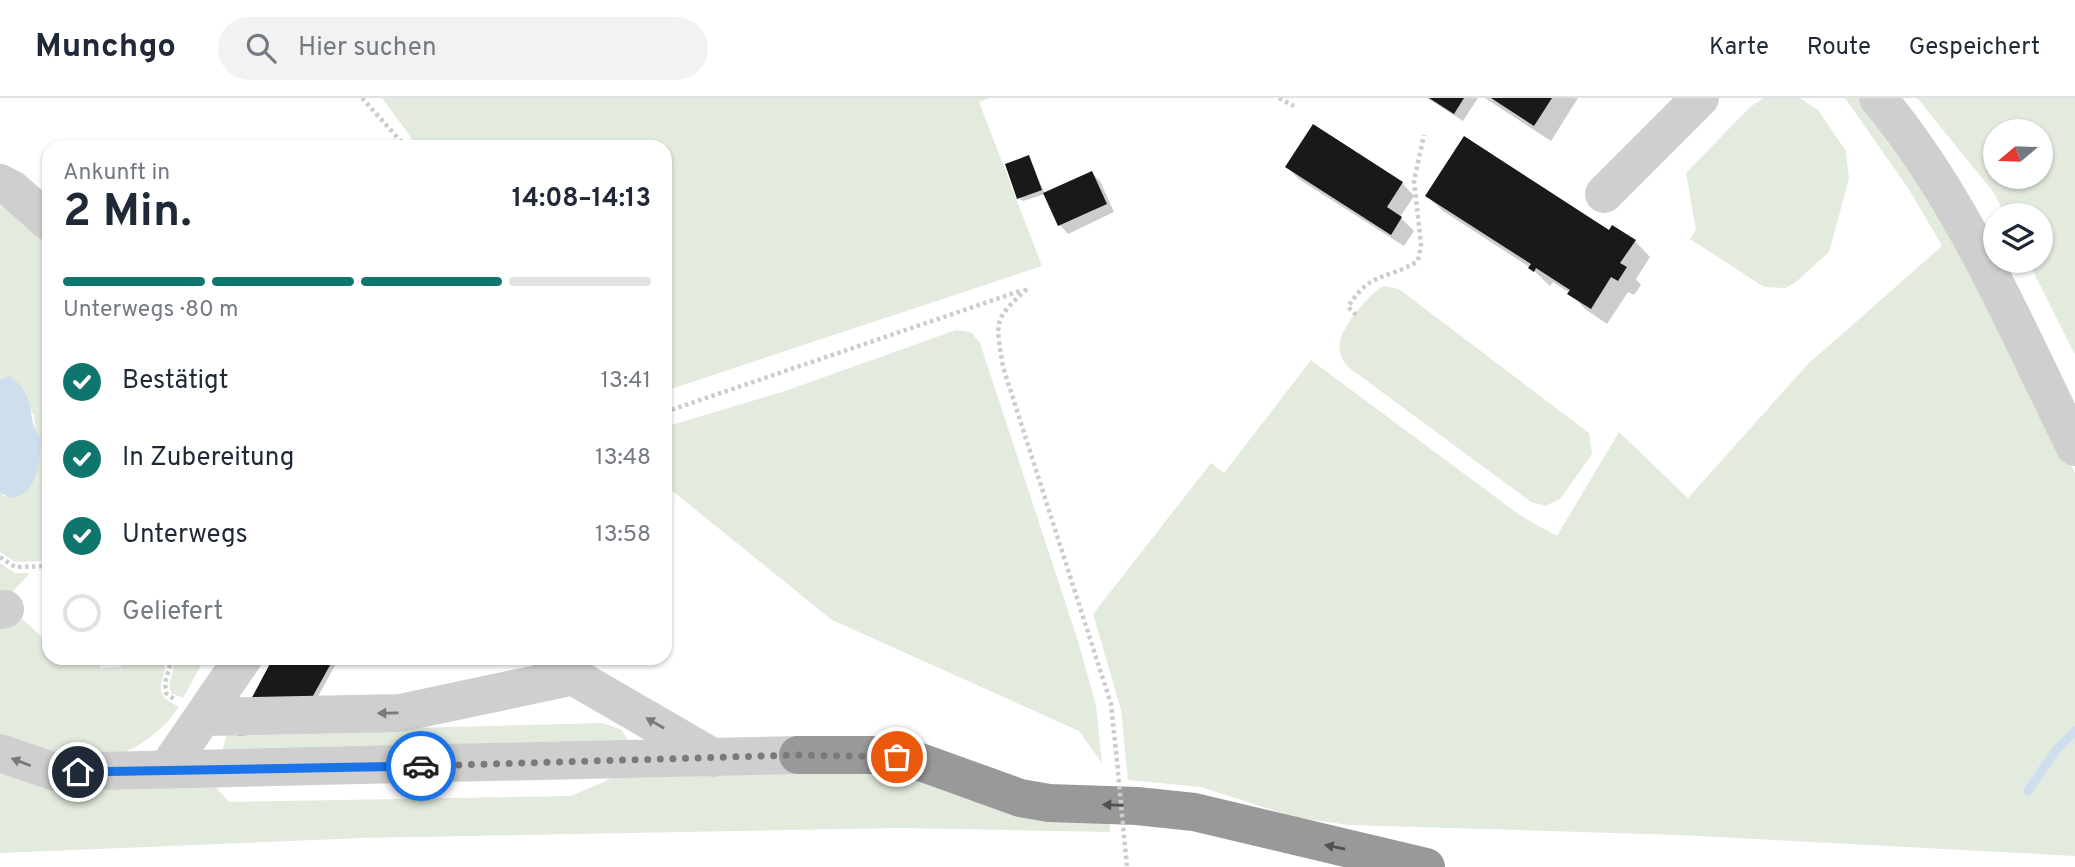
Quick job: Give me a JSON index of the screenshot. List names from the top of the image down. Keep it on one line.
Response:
{"north":"left","page":{"header":"Munchgo","search":"Hier suchen","nav":["Karte","Route","Gespeichert"],"heading":["2 Min.","Ankunft in","14:08–14:13"],"bar":"Unterwegs · 80 m","list":[["Bestätigt","13:41"],["In Zubereitung","13:48"],["Unterwegs","13:58"],"Geliefert"]}}
